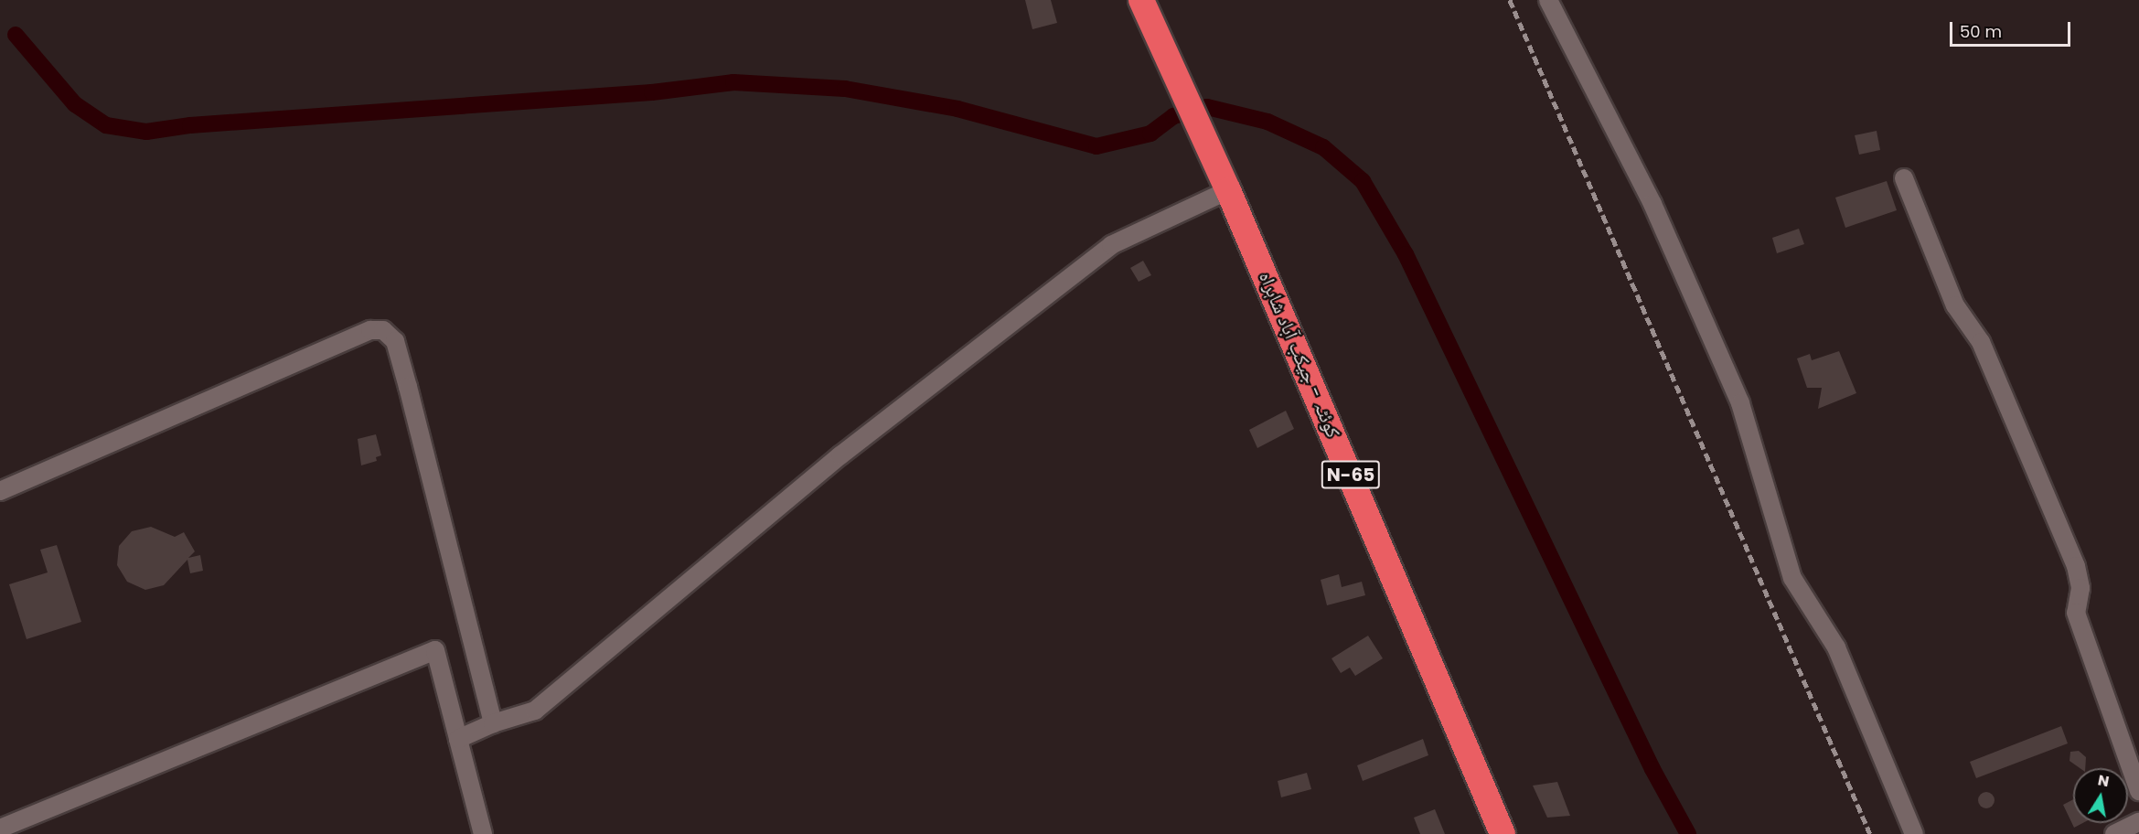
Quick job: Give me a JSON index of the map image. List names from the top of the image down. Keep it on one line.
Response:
{"streets":{"highway":["کوئٹہ - جیکب آباد شاہراہ","N-65"]},"scale_bar":"50 m","north":"top"}
